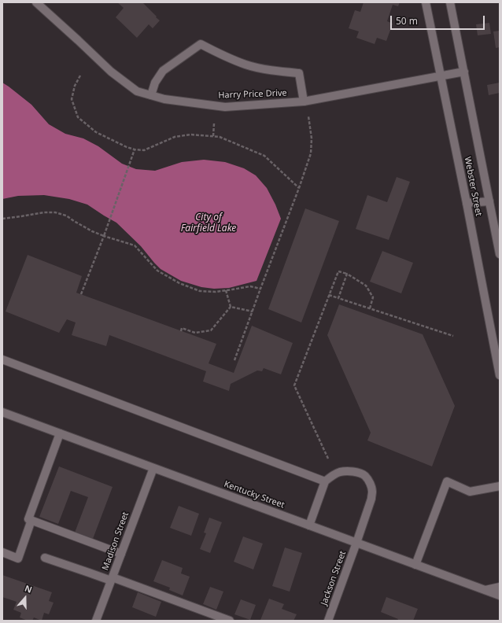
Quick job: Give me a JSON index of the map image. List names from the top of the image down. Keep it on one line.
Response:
{"streets":{"street":["Harry Price Drive","Webster Street","Kentucky Street","Madison Street","Jackson Street"]},"crossings":[["Harry Price Drive","Webster Street"],["Kentucky Street","Madison Street"],["Kentucky Street","Jackson Street"]],"water":["City of Fairfield Lake"],"scale_bar":"50 m","north":"top"}
